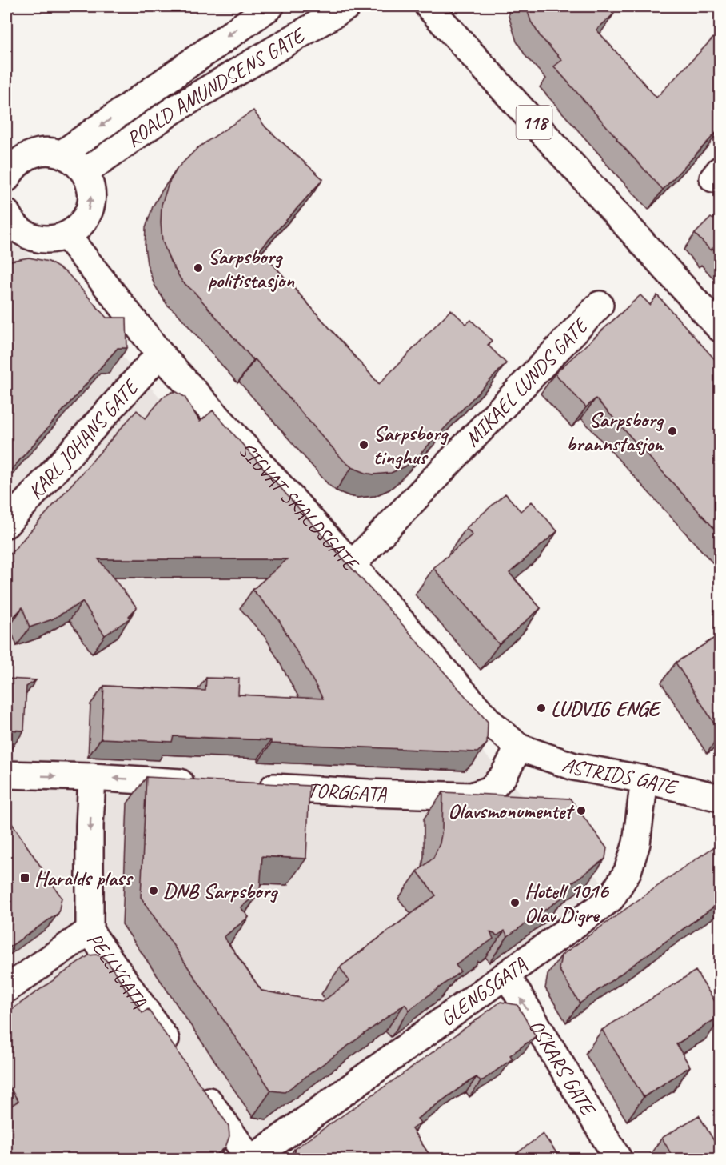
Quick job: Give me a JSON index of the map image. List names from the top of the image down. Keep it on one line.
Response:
{"streets":{"street":["ROALD AMUNDSENS GATE","118","MIKAEL LUNDS GATE","KARL JOHANS GATE","SIGVAT SKALDSGATE","ASTRIDS GATE","TORGGATA","PELLYGATA","GLENGSGATA","OSKARS GATE"]},"crossings":[["MIKAEL LUNDS GATE","SIGVAT SKALDSGATE"],["KARL JOHANS GATE","SIGVAT SKALDSGATE"],["SIGVAT SKALDSGATE","ASTRIDS GATE"],["SIGVAT SKALDSGATE","TORGGATA"],["ASTRIDS GATE","TORGGATA"],["ASTRIDS GATE","GLENGSGATA"],["GLENGSGATA","OSKARS GATE"]],"one_way":["PELLYGATA","OSKARS GATE"],"places":{"other":["Sarpsborg politistasjon","Sarpsborg brannstasjon","Sarpsborg tinghus","LUDVIG ENGE","Olavsmonumentet","DNB Sarpsborg","Hotell 1016 Olav Digre"],"transit":["Haralds plass"]}}
